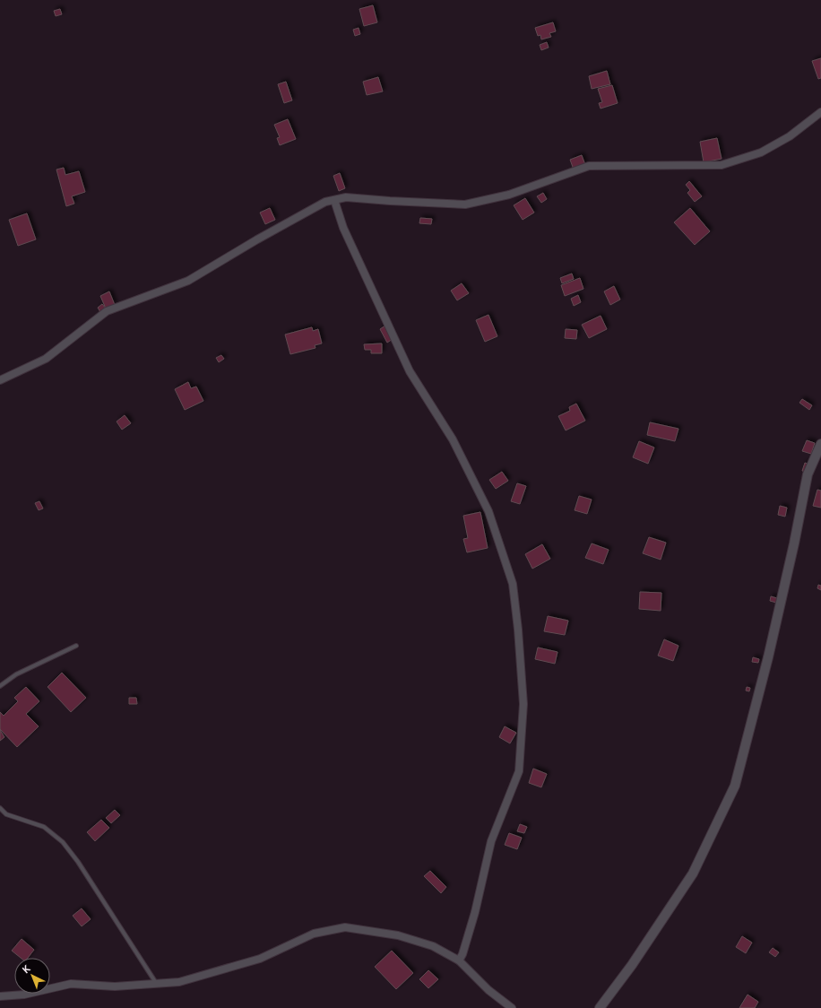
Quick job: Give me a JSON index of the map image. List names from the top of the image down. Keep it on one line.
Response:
{"north":"top left"}
